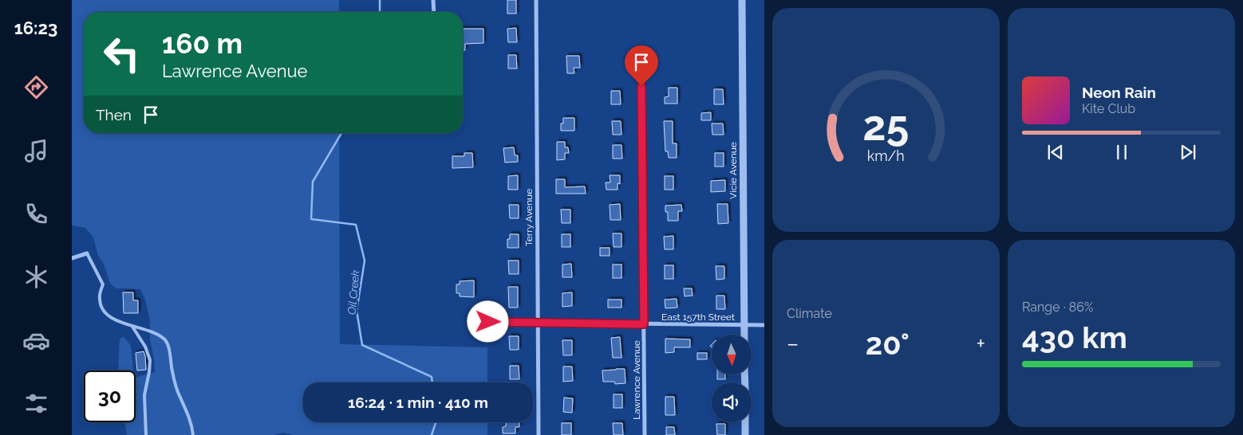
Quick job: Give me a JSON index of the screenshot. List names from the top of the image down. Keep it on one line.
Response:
{"streets":{"street":["Vicie Avenue","Terry Avenue","East 157th Street","Lawrence Avenue"]},"crossings":[["Vicie Avenue","East 157th Street"],["Terry Avenue","East 157th Street"],["East 157th Street","Lawrence Avenue"]],"water":["Oil Creek"],"north":"bottom","page":{"tabs":"16:23","turn":["160 m","Lawrence Avenue"],"song":["Neon Rain","Kite Club"],"then":"Then","tile":["Climate",["Range · 86%","430 km"]],"heat":["−","20°","+"],"limit":"30","trip":"16:24 · 1 min · 410 m","gauge":["25","km/h"]}}
